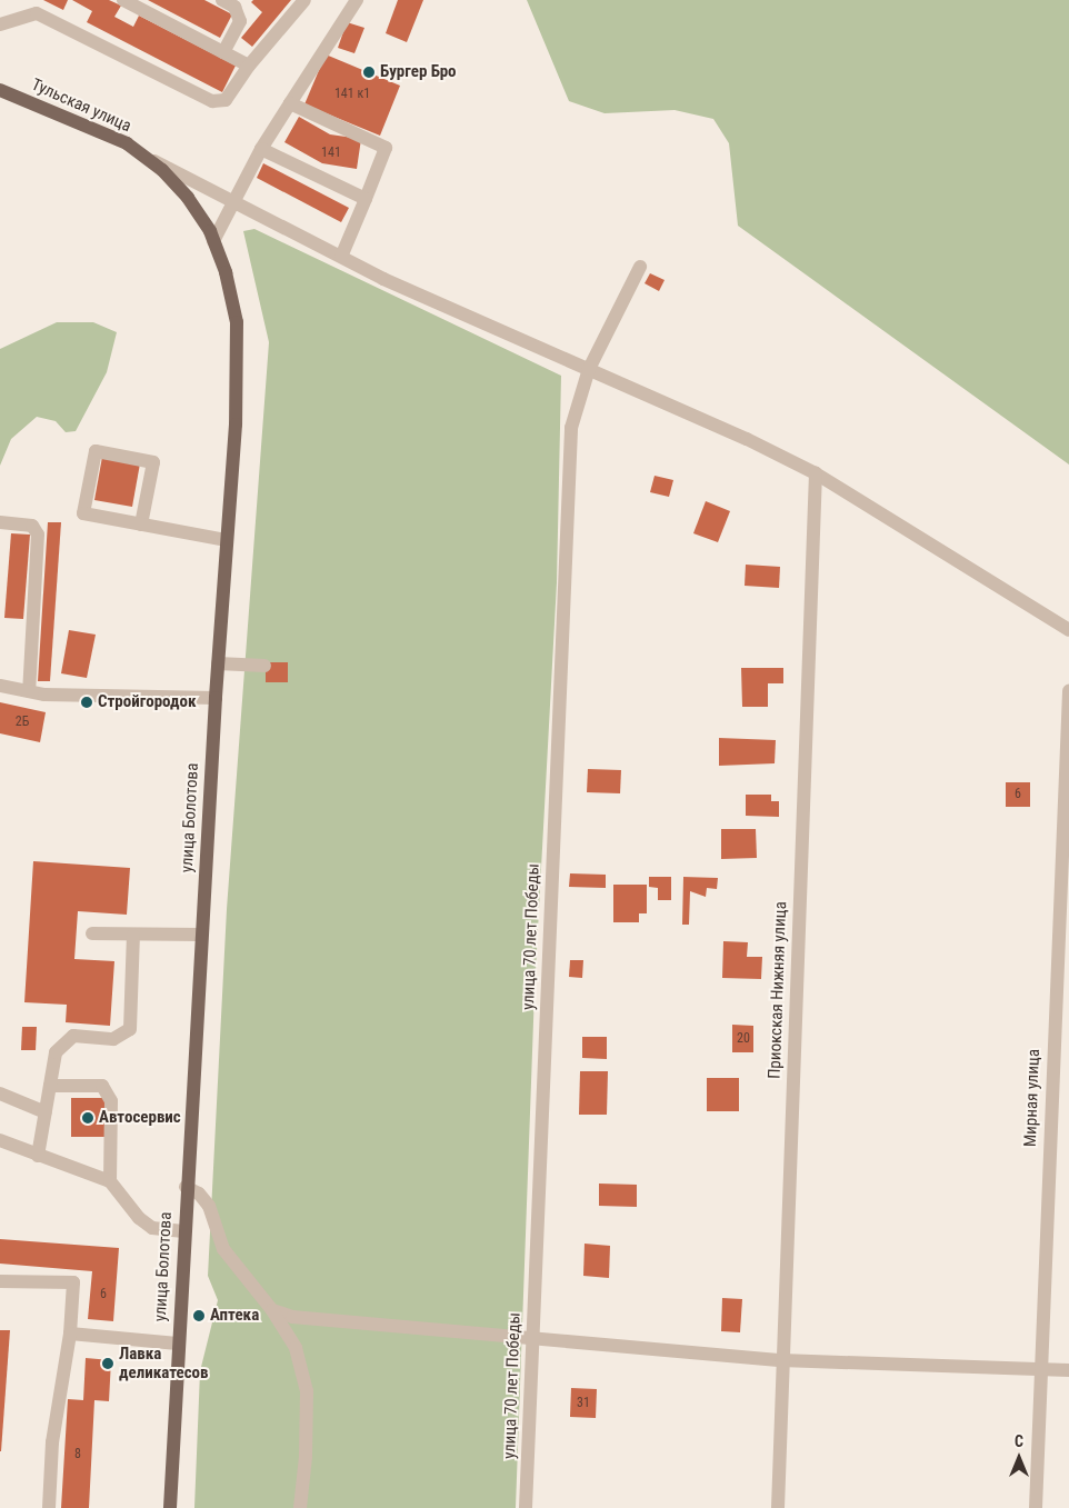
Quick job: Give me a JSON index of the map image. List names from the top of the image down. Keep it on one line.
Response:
{"streets":{"main road":["Тульская улица","улица Болотова"],"street":["улица 70 лет Победы","Приокская Нижняя улица","Мирная улица"]},"crossings":[["Тульская улица","улица Болотова"]],"places":["Бургер Бро","Стройгородок","Автосервис","Аптека","Лавка деликатесов"],"house_numbers":["141 к1","141","2Б","6","20","6","31","8"],"north":"top"}
